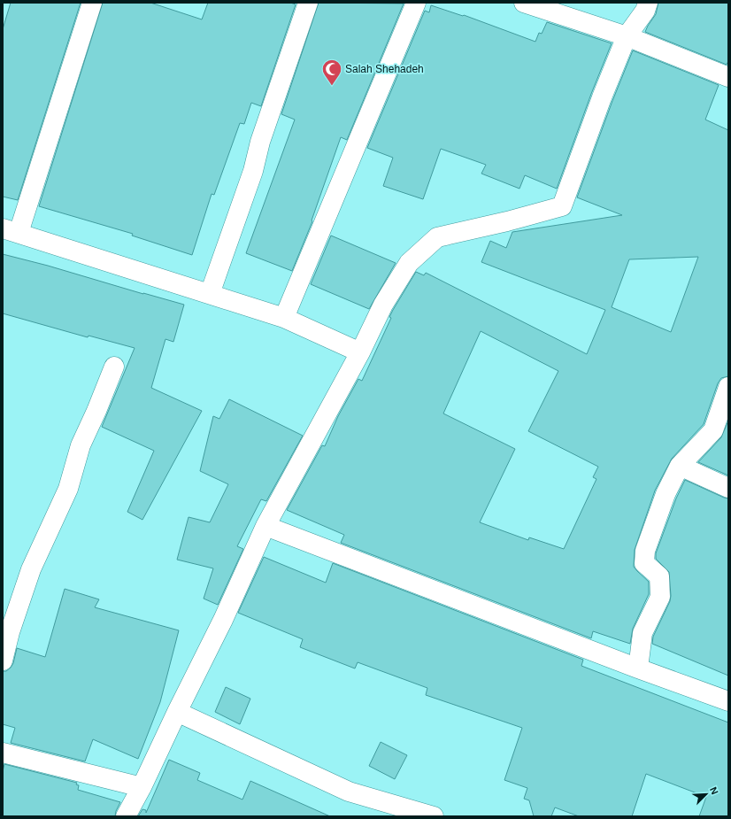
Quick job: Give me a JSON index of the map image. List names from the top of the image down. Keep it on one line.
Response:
{"places":{"mosque":["Salah Shehadeh"]},"north":"top right"}
